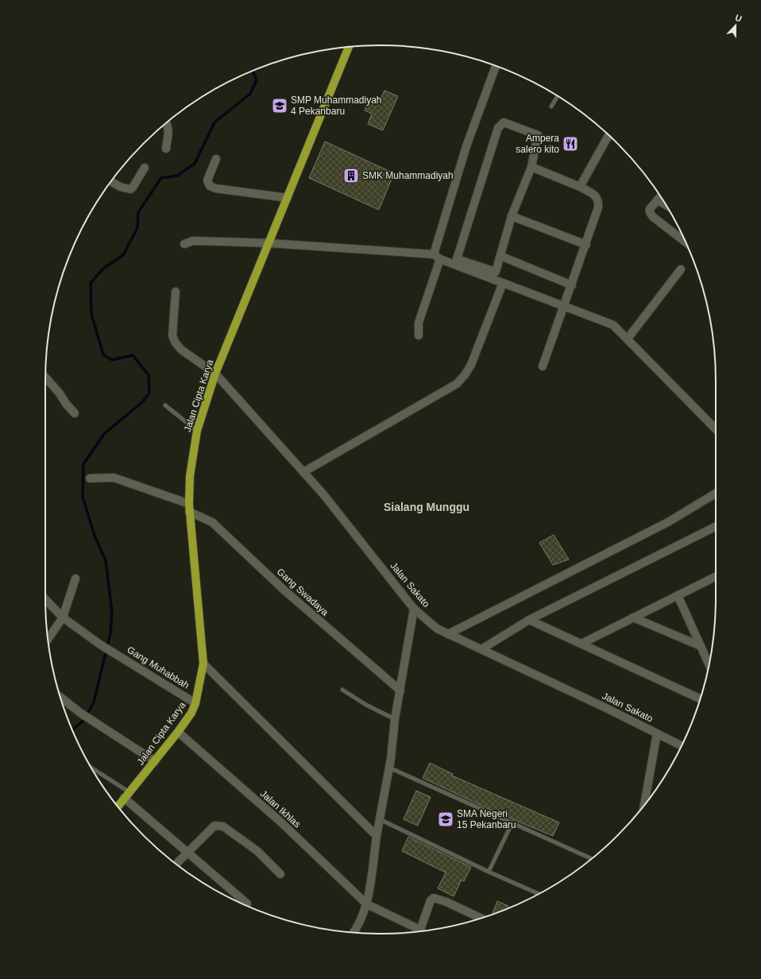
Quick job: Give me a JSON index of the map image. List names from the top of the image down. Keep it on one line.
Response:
{"streets":{"main road":["Jalan Cipta Karya"],"street":["Jalan Sakato","Gang Swadaya","Gang Muhabbah","Jalan Ikhlas"]},"crossings":[["Jalan Cipta Karya","Jalan Sakato"],["Jalan Cipta Karya","Gang Swadaya"],["Jalan Cipta Karya","Gang Muhabbah"],["Jalan Cipta Karya","Jalan Ikhlas"]],"districts":["Sialang Munggu"],"places":{"school or university":["SMP Muhammadiyah 4 Pekanbaru","SMA Negeri 15 Pekanbaru"],"restaurant":["Ampera salero kito"],"building":["SMK Muhammadiyah"]},"north":"top"}
